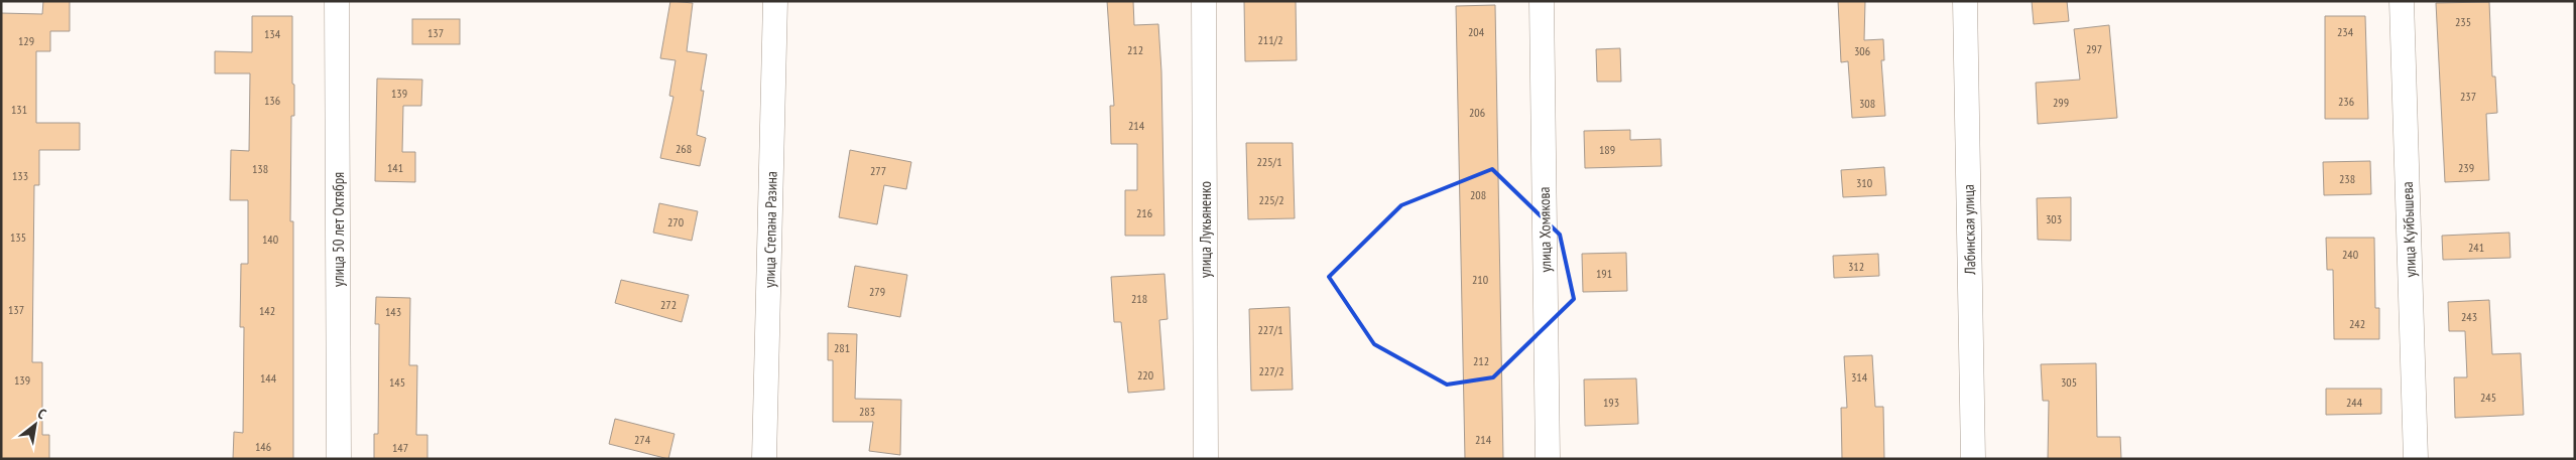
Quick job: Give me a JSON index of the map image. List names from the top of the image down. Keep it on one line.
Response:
{"streets":{"street":["улица 50 лет Октября","улица Степана Разина","улица Лукьяненко","улица Хомякова","Лабинская улица","улица Куйбышева"]},"house_numbers":["235","204","234","137","134","211/2","129","297","212","306","139","237","136","236","299","308","131","206","214","268","189","225/1","141","239","138","277","133","238","310","208","225/2","216","303","270","135","140","241","240","312","191","210","279","218","272","137","142","143","243","242","227/1","281","212","227/2","220","314","144","139","145","305","245","193","244","283","274","214","146","147"],"north":"top right"}
